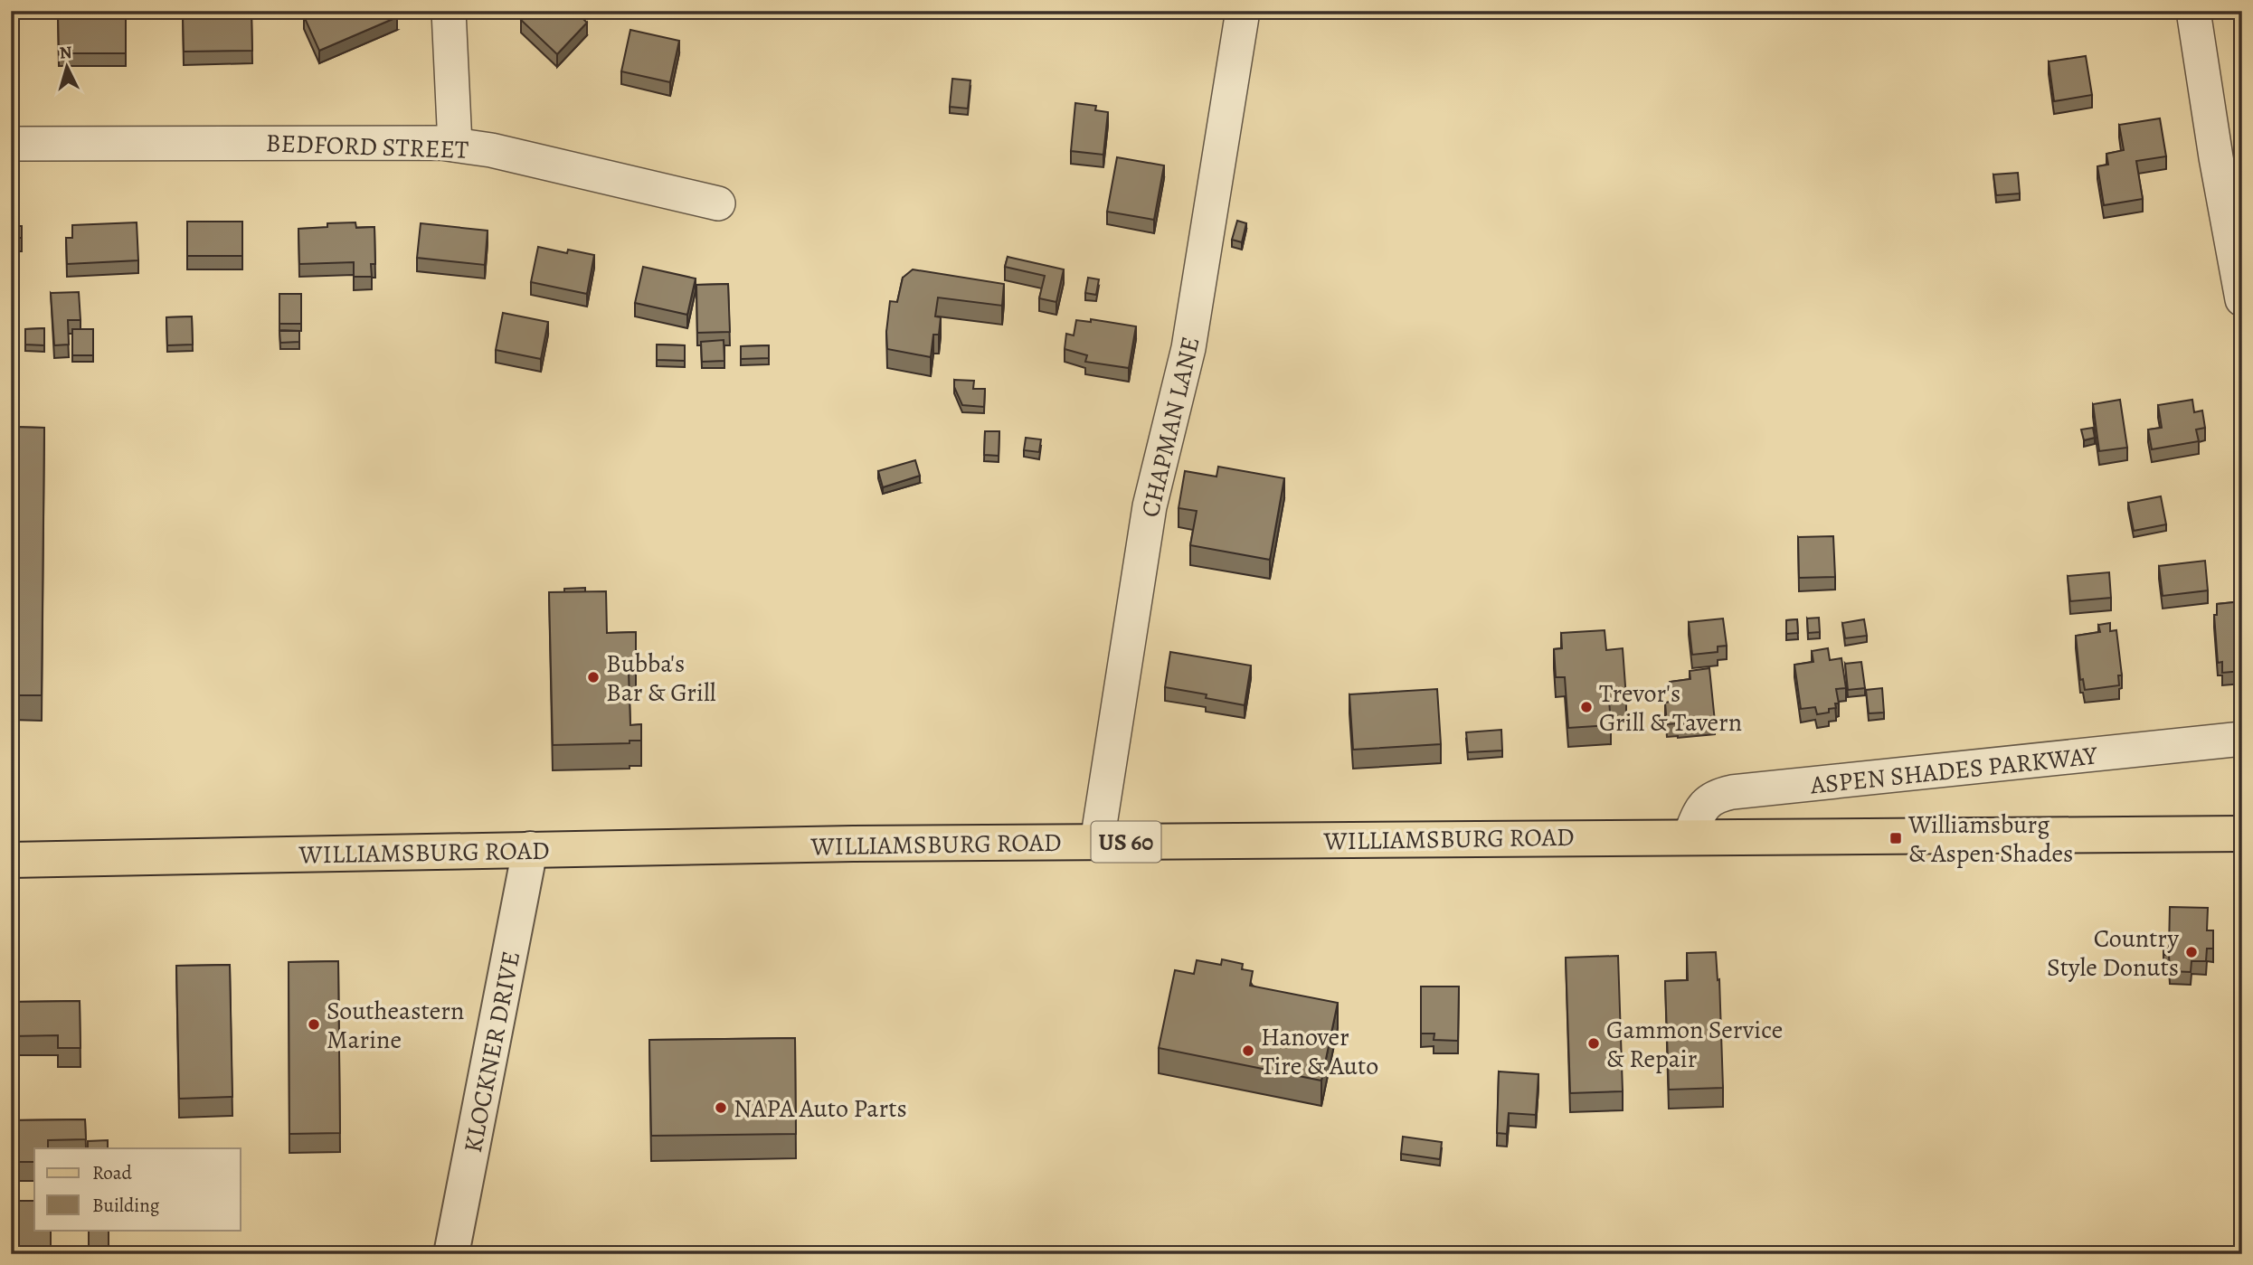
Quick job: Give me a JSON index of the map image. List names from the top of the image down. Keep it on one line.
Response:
{"streets":{"main road":["WILLIAMSBURG ROAD","US 60"],"street":["BEDFORD STREET","CHAPMAN LANE","ASPEN SHADES PARKWAY","KLOCKNER DRIVE"]},"crossings":[["CHAPMAN LANE","WILLIAMSBURG ROAD"],["ASPEN SHADES PARKWAY","WILLIAMSBURG ROAD"],["WILLIAMSBURG ROAD","KLOCKNER DRIVE"]],"places":{"other":["Bubba's Bar & Grill","Trevor's Grill & Tavern","Country Style Donuts","Southeastern Marine","Gammon Service & Repair","Hanover Tire & Auto","NAPA Auto Parts"],"transit":["Williamsburg & Aspen Shades"]},"legend":["Road","Building"],"north":"top"}
